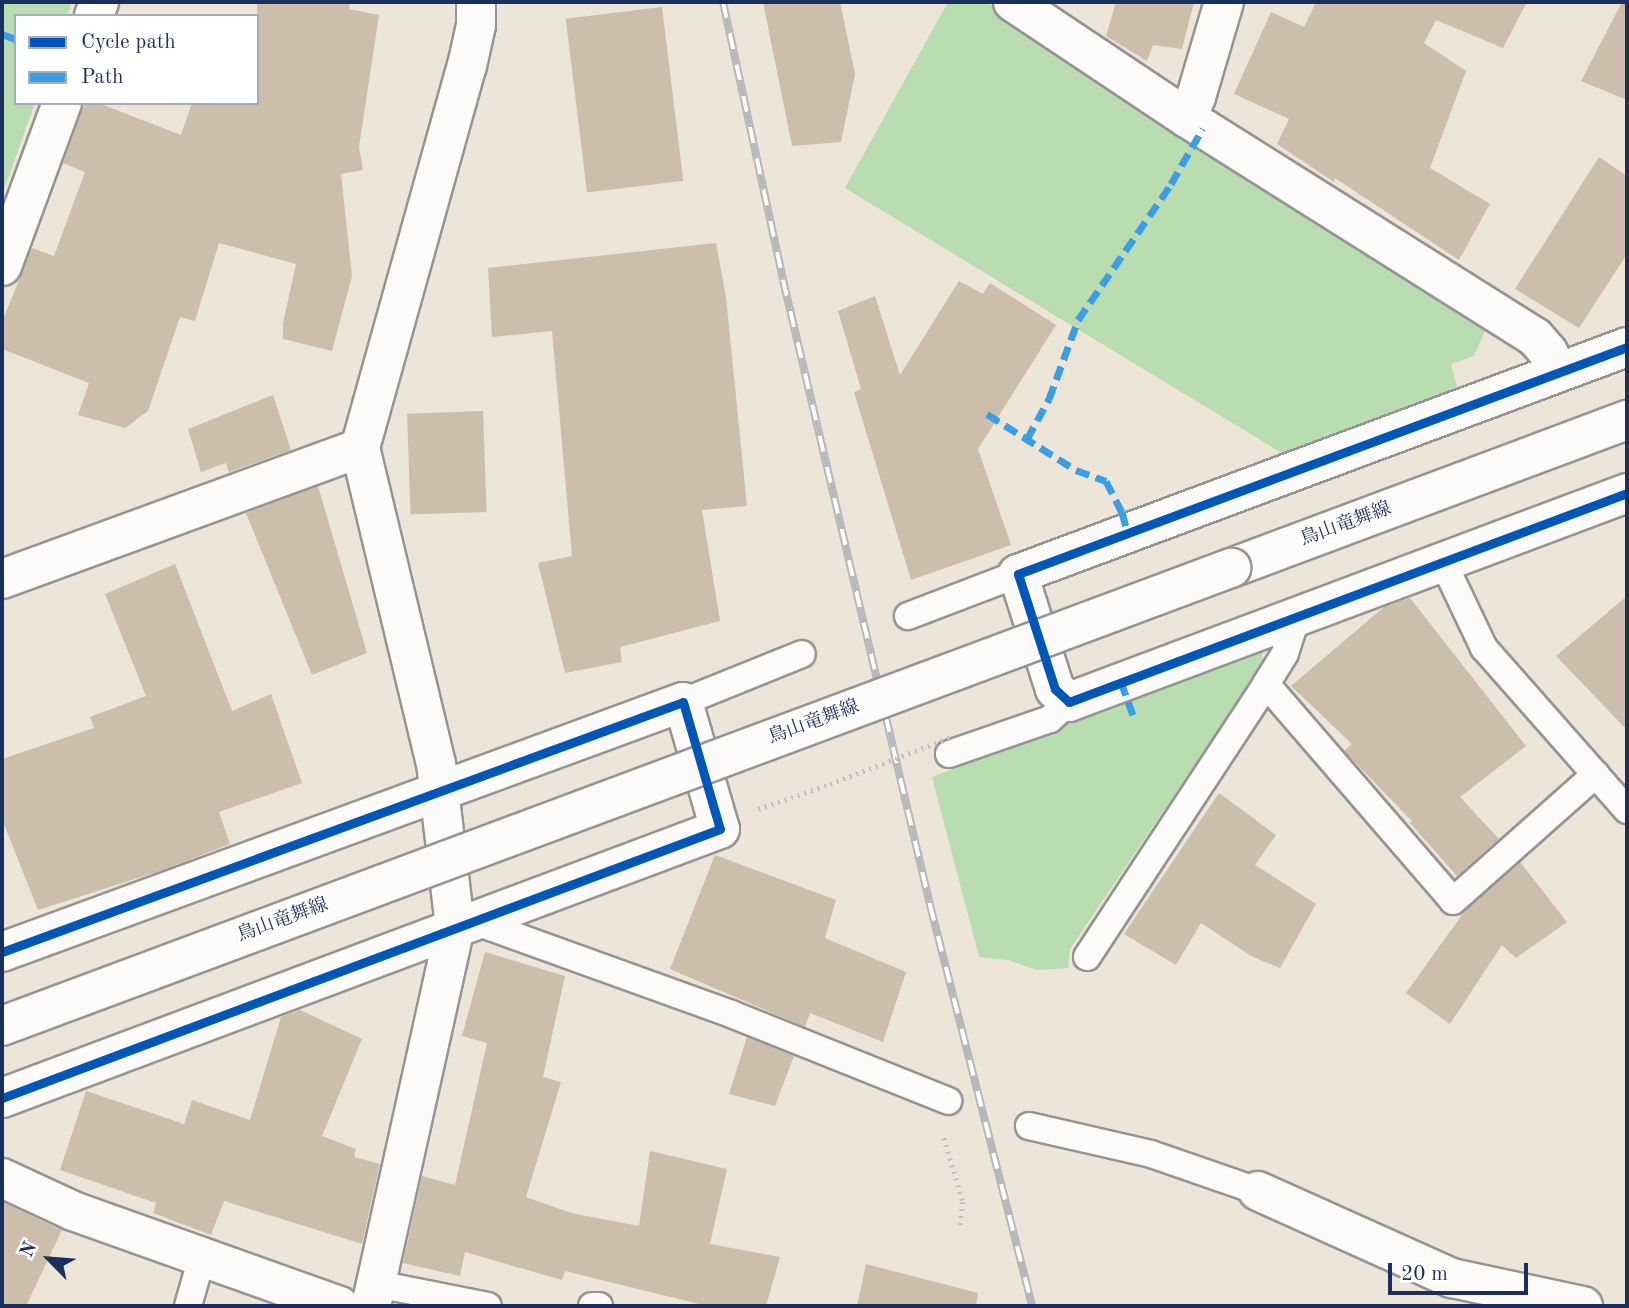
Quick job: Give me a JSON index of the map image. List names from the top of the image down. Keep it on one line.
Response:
{"streets":{"street":["鳥山竜舞線"]},"legend":["Cycle path","Path"],"scale_bar":"20 m","north":"top left"}
